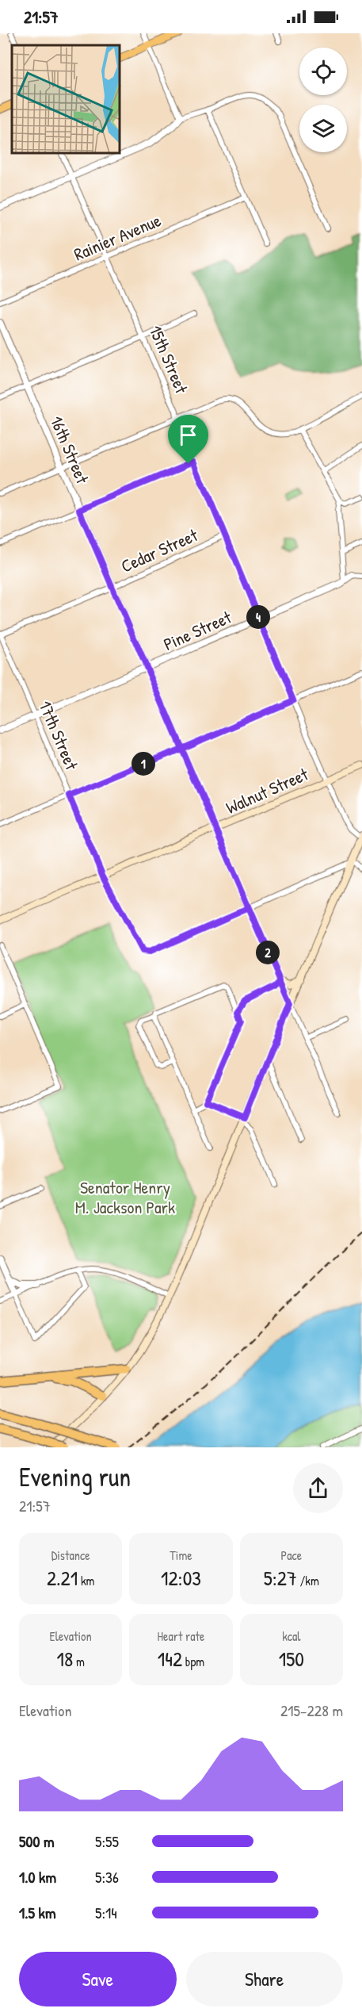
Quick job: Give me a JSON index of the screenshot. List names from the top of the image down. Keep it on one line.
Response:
{"streets":{"main road":["Walnut Street"],"street":["Rainier Avenue","15th Street","16th Street","Cedar Street","Pine Street","17th Street"]},"crossings":[["Rainier Avenue","15th Street"],["15th Street","Cedar Street"],["15th Street","Pine Street"],["15th Street","Walnut Street"],["16th Street","Cedar Street"],["16th Street","Pine Street"],["16th Street","17th Street"],["16th Street","Walnut Street"],["Cedar Street","17th Street"],["Pine Street","17th Street"],["17th Street","Walnut Street"]],"parks":["Senator Henry M. Jackson Park"],"page":{"status":"21:57","pins":["4","1","2"],"heading":["Evening run","21:57"],"stats":[["Distance","2.21 km"],["Time","12:03"],["Pace","5:27 /km"],["Elevation","18 m"],["Heart rate","142 bpm"],["kcal","150"]],"chart":["Elevation","215–228 m"],"list":[{"name":"500 m","note":"5:55"},{"name":"1.0 km","note":"5:36"},{"name":"1.5 km","note":"5:14"}],"buttons":["Save","Share"]}}
